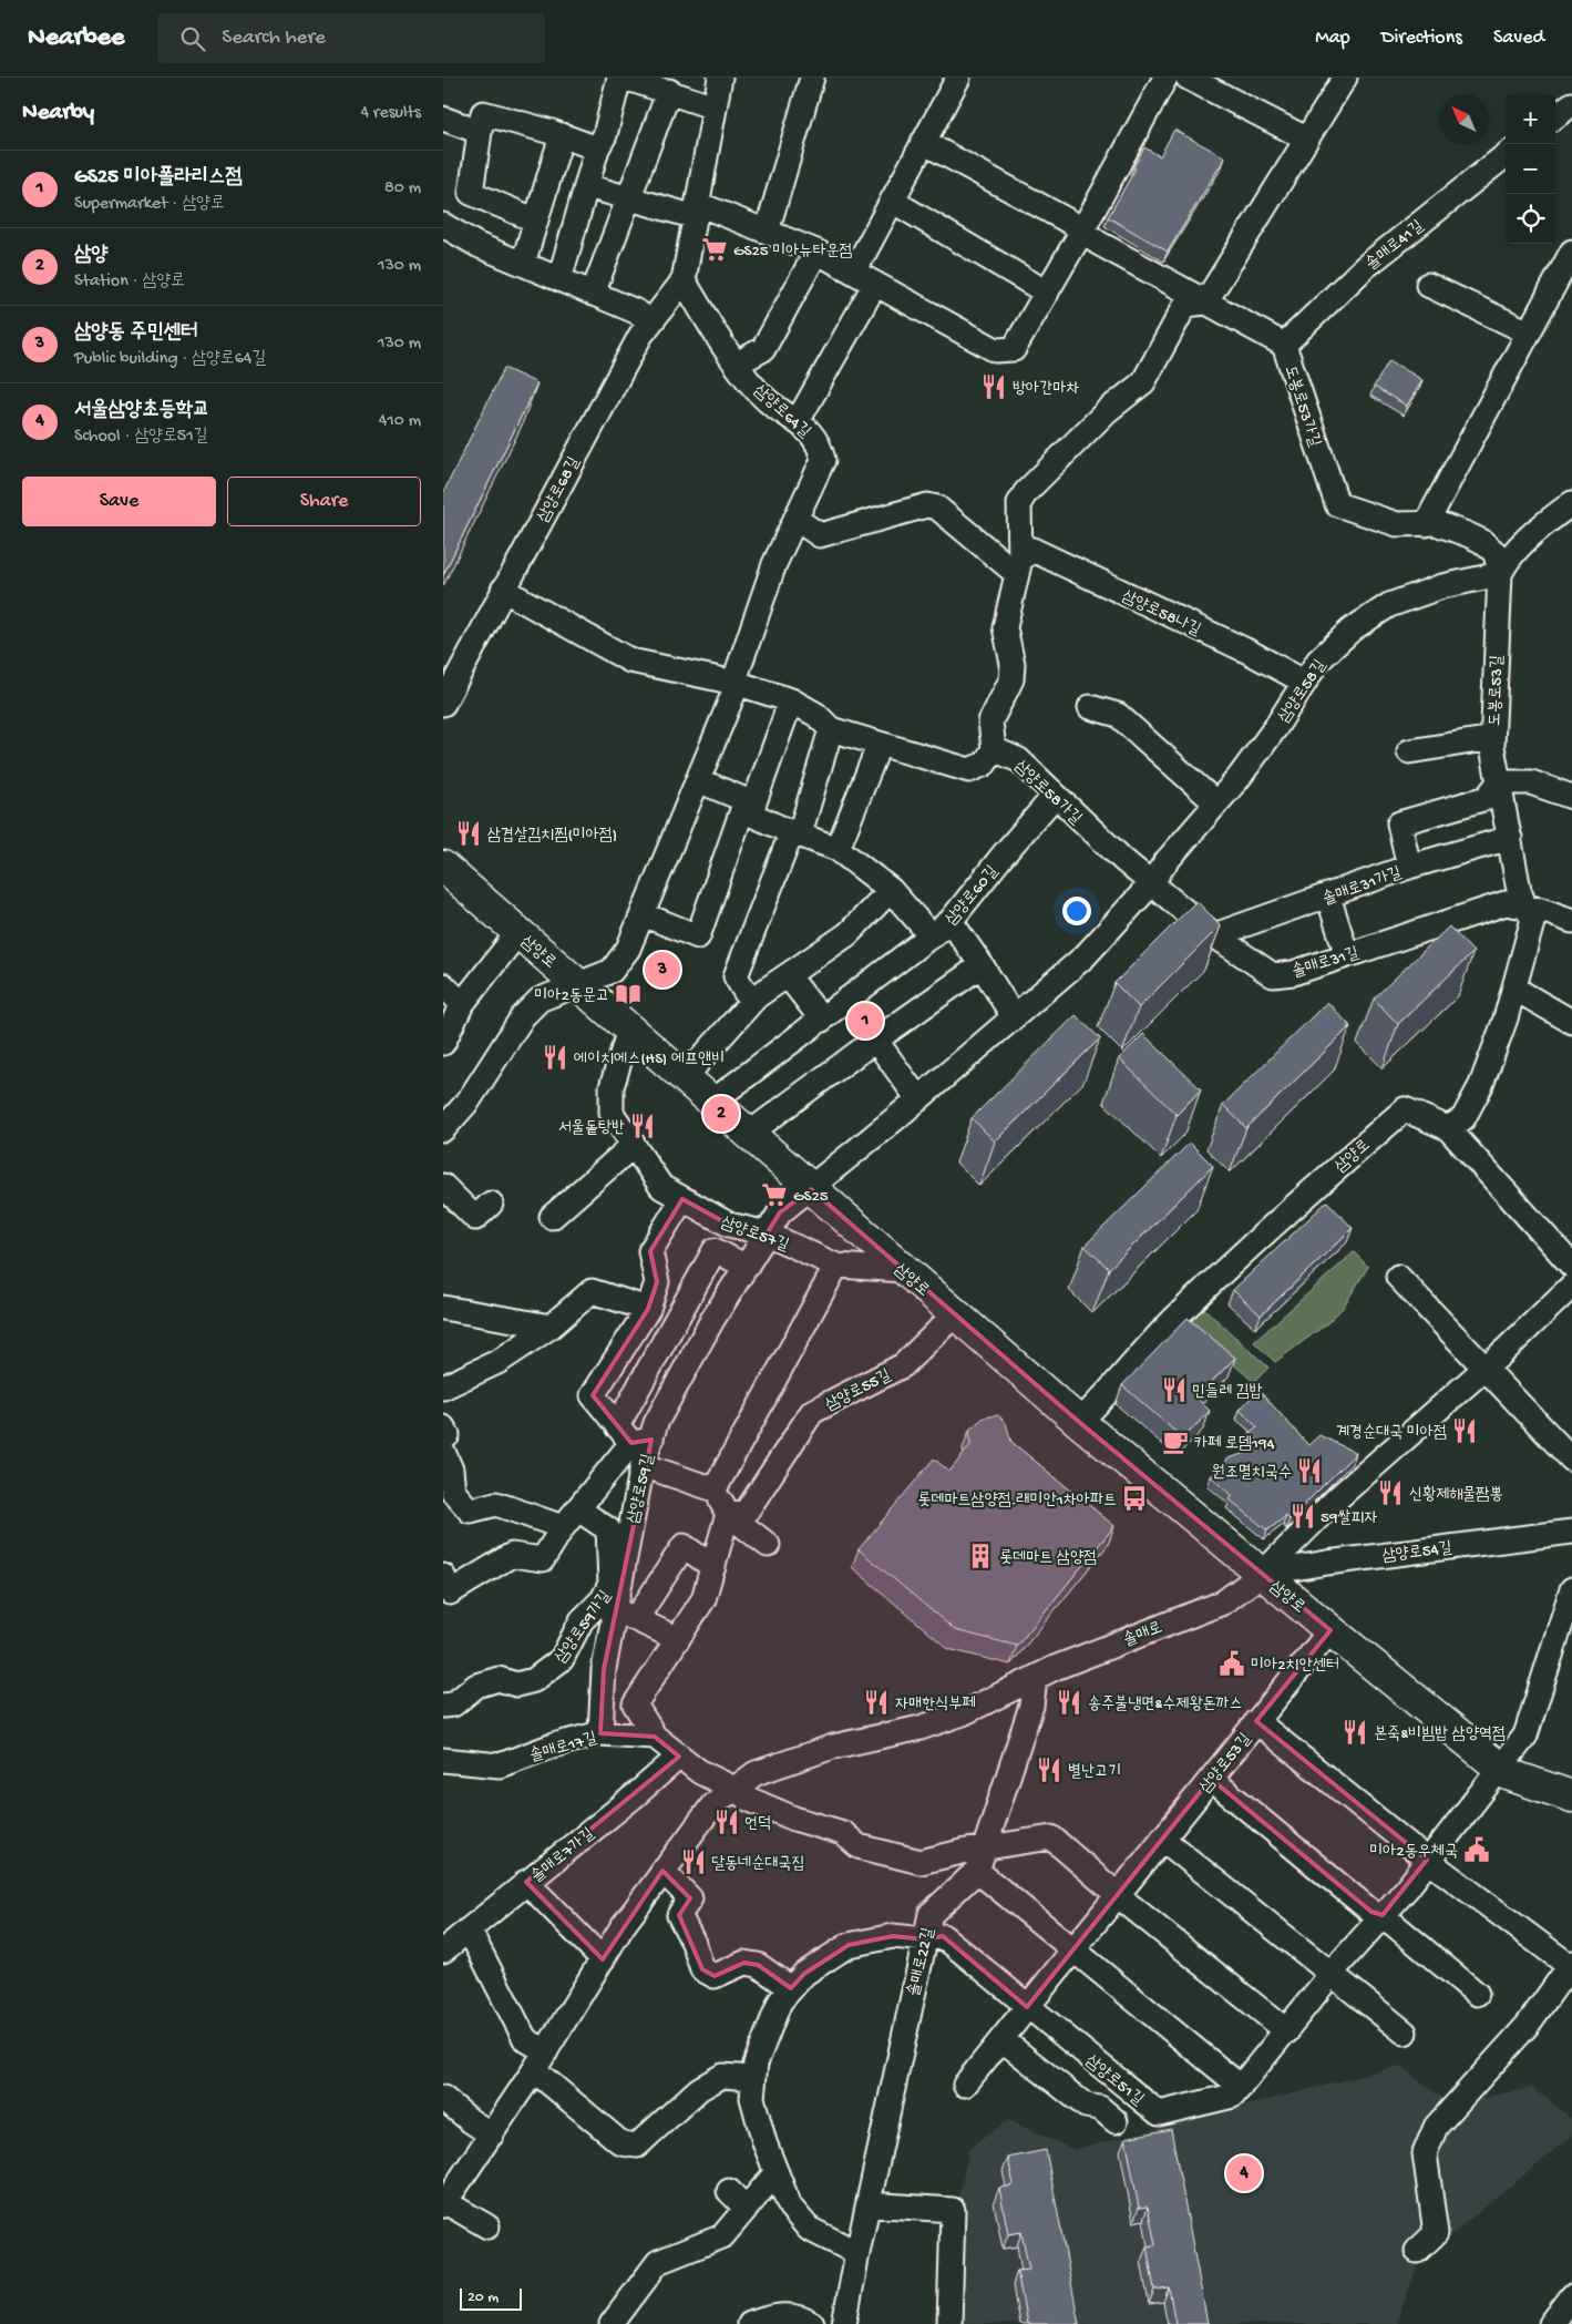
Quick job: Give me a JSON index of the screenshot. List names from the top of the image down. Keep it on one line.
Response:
{"streets":{"main road":["삼양로"],"street":["솔매로41길","도봉로53가길","삼양로64길","삼양로68길","삼양로58나길","삼양로58길","도봉로53길","삼양로58가길","솔매로31가길","삼양로60길","솔매로31길","삼양로57길","삼양로55길","삼양로59길","삼양로54길","삼양로59가길","솔매로","솔매로17길","삼양로53길","솔매로7가길","솔매로22길","삼양로51길"]},"crossings":[["솔매로41길","도봉로53가길"],["도봉로53가길","삼양로58길"],["도봉로53가길","도봉로53길"],["삼양로64길","삼양로68길"],["삼양로64길","삼양로"],["삼양로58나길","삼양로58길"],["삼양로58길","도봉로53길"],["삼양로58길","삼양로58가길"],["삼양로58길","삼양로"],["삼양로58길","솔매로31길"],["삼양로58길","삼양로59길"],["도봉로53길","솔매로31가길"],["도봉로53길","솔매로31길"],["삼양로58가길","삼양로60길"],["삼양로58가길","솔매로31길"],["솔매로31가길","솔매로31길"],["삼양로60길","삼양로"],["삼양로","삼양로57길"],["삼양로","삼양로55길"],["삼양로","삼양로59길"],["삼양로","삼양로54길"],["삼양로","솔매로"],["삼양로","삼양로53길"],["삼양로","삼양로51길"],["삼양로57길","삼양로59길"],["삼양로59길","솔매로17길"],["삼양로54길","솔매로"],["솔매로","솔매로22길"],["삼양로53길","삼양로51길"]],"places":{"supermarket":["GS25 미아뉴타운점","GS25"],"restaurant":["방아간마차","삼겹살김치찜(미아점)","에이치에스(HS) 에프앤비","서울돝탕반","민들레 김밥","계경순대국 미아점","원조멸치국수","신황제해물짬뽕","59쌀피자","자매한식부페","송주불냉면&수제왕돈까스","본죽&비빔밥 삼양역점","별난고기","언덕","달동네순대국집"],"library":["미아2동문고"],"cafe":["카페 로뎀194"],"bus stop":["롯데마트삼양점.래미안1차아파트"],"building":["롯데마트 삼양점"],"public building":["미아2치안센터","미아2동우체국"]},"scale_bar":"20 m","north":"top left","page":{"header":"Nearbee","search":"Search here","nav":["Map","Directions","Saved"],"heading":["Nearby","4 results"],"map_buttons":["+","−"],"list":[{"mark":"1","name":"GS25 미아폴라리스점","note":"Supermarket · 삼양로","value":"80 m"},{"mark":"2","name":"삼양","note":"Station · 삼양로","value":"130 m"},{"mark":"3","name":"삼양동 주민센터","note":"Public building · 삼양로64길","value":"130 m"},{"mark":"4","name":"서울삼양초등학교","note":"School · 삼양로51길","value":"410 m"}],"buttons":["Save","Share"],"pins":["3","1","2","4"],"scale":"20 m"}}
